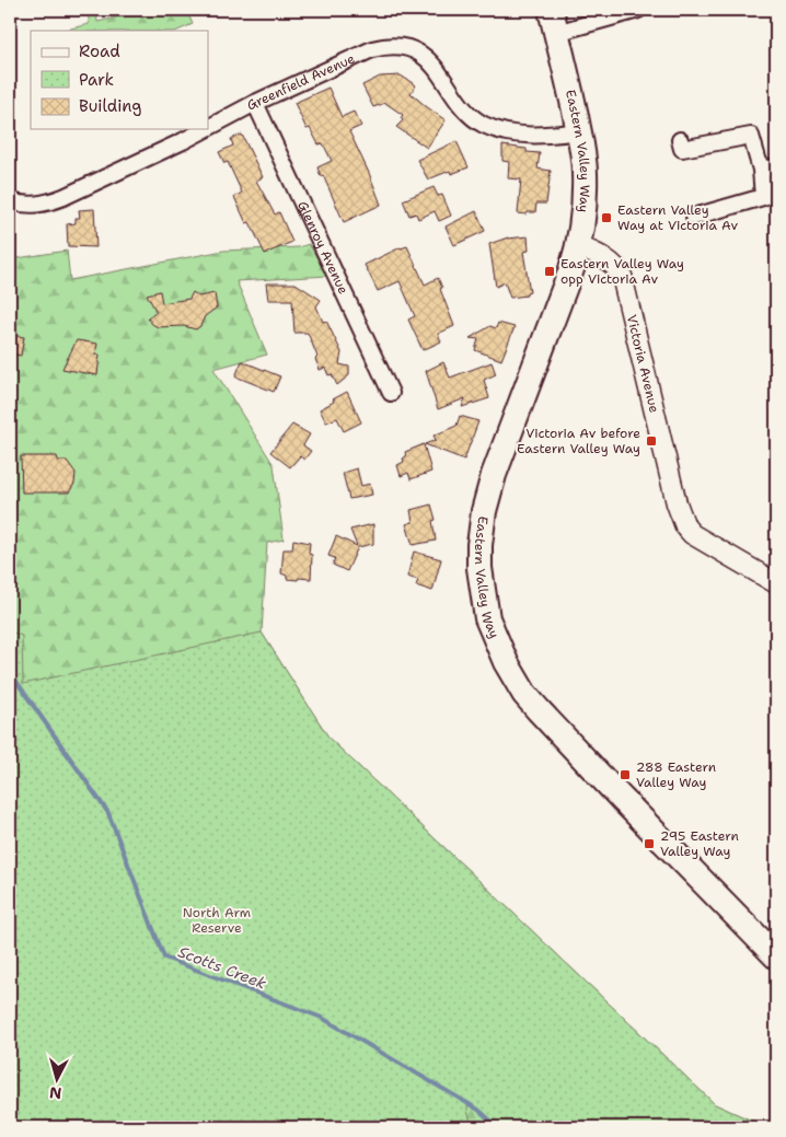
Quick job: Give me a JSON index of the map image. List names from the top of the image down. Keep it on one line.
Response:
{"streets":{"main road":["Eastern Valley Way"],"street":["Greenfield Avenue","Glenroy Avenue","Victoria Avenue"]},"crossings":[["Greenfield Avenue","Eastern Valley Way"],["Greenfield Avenue","Glenroy Avenue"],["Eastern Valley Way","Victoria Avenue"]],"water":["Scotts Creek"],"parks":["North Arm Reserve"],"places":{"transit":["Eastern Valley Way at Victoria Av","Eastern Valley Way opp Victoria Av","Victoria Av before Eastern Valley Way","288 Eastern Valley Way","295 Eastern Valley Way"]},"legend":["Road","Park","Building"],"north":"bottom"}
